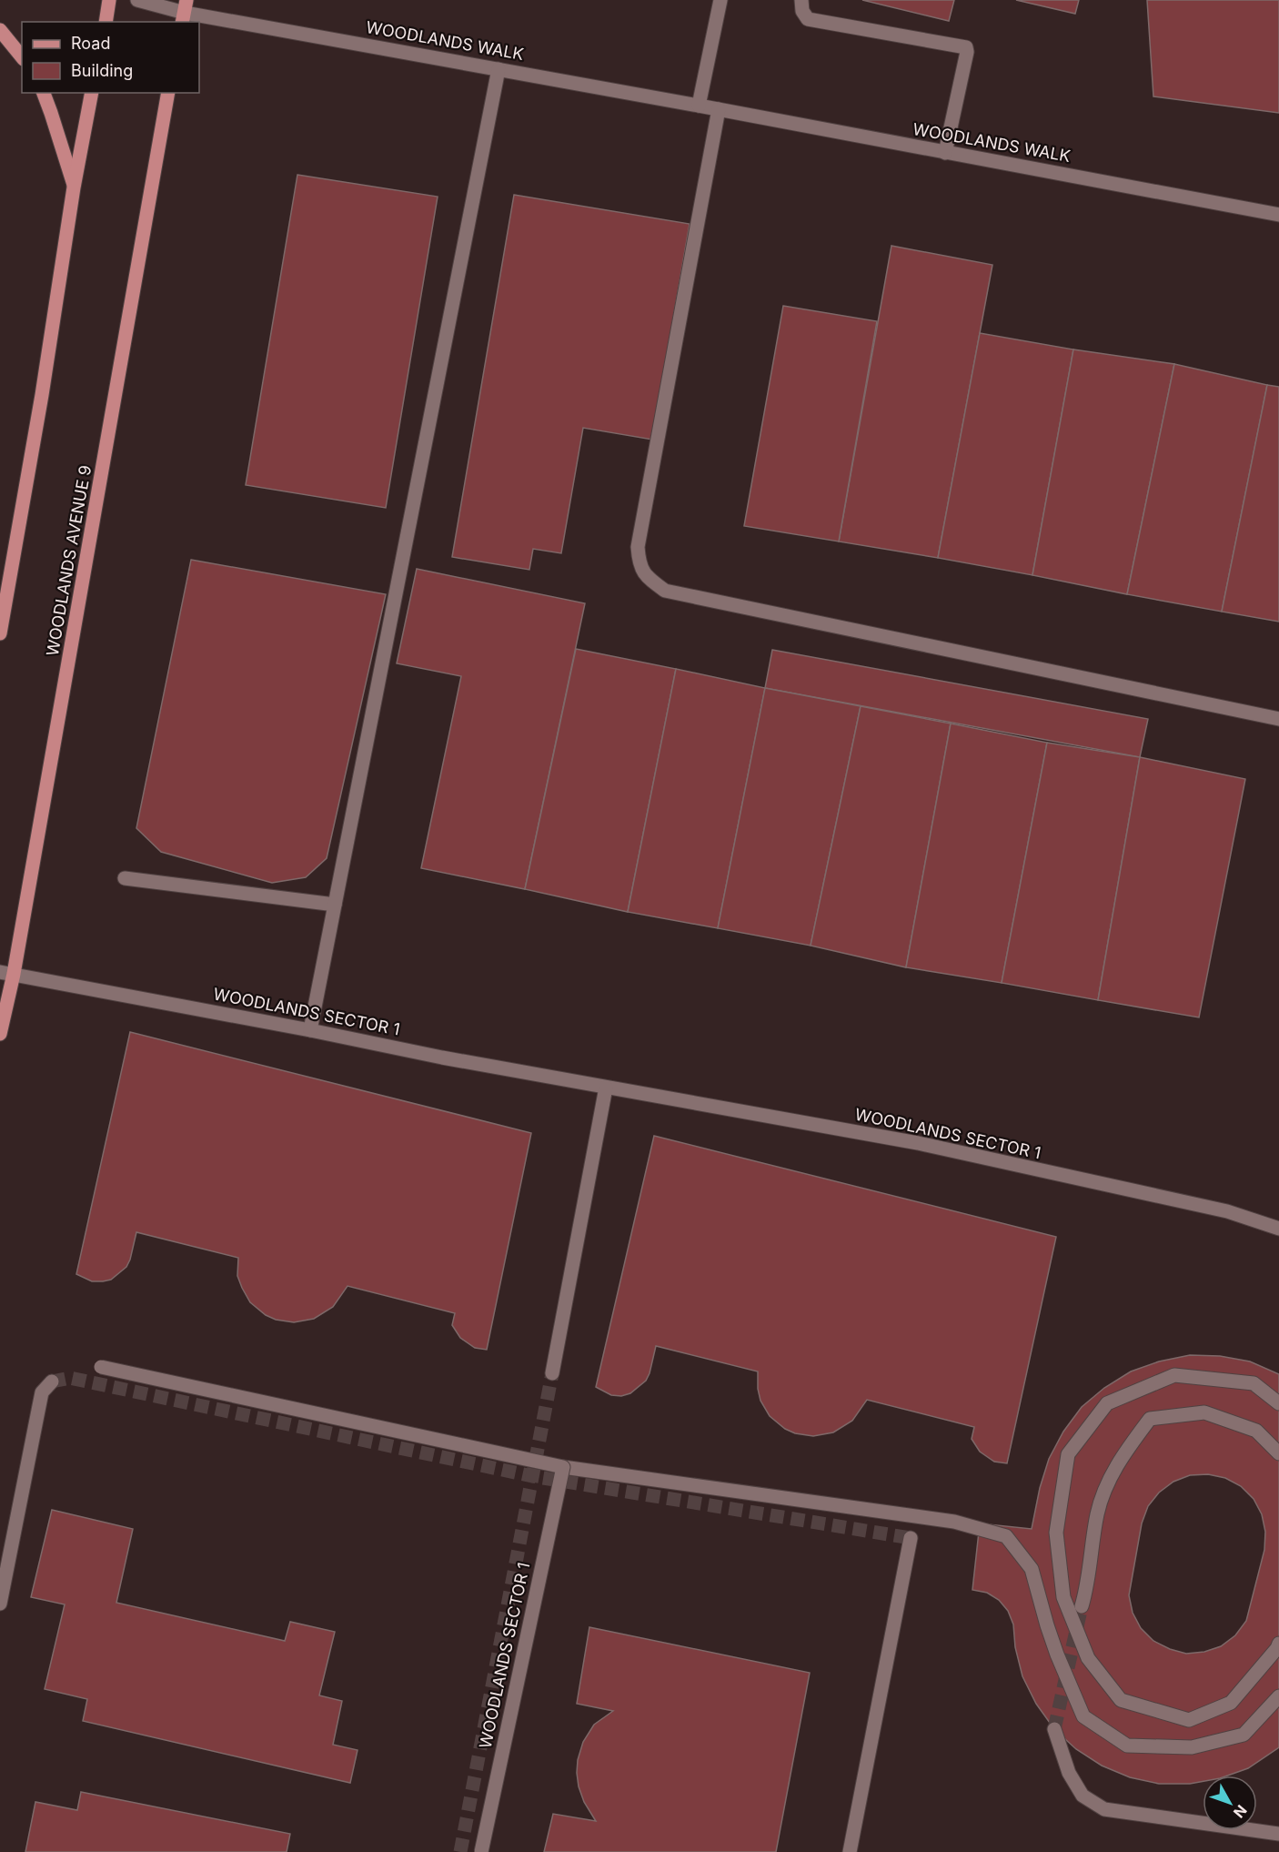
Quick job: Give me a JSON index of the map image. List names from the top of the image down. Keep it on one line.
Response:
{"streets":{"main road":["WOODLANDS AVENUE 9"],"street":["WOODLANDS WALK","WOODLANDS SECTOR 1"]},"crossings":[["WOODLANDS AVENUE 9","WOODLANDS SECTOR 1"]],"legend":["Road","Building"],"north":"bottom right"}
